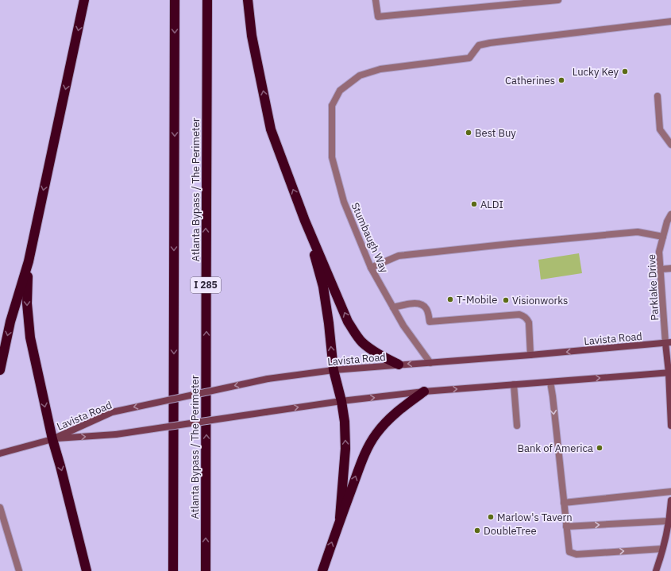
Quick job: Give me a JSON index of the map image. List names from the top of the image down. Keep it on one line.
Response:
{"streets":{"highway":["Atlanta Bypass / The Perimeter","I 285"],"main road":["Lavista Road"],"street":["Stumbaugh Way","Parklake Drive"]},"crossings":[["Stumbaugh Way","Lavista Road"],["Parklake Drive","Lavista Road"]],"places":["Lucky Key","Catherines","Best Buy","ALDI","T-Mobile","Visionworks","Bank of America","Marlow's Tavern","DoubleTree"]}
